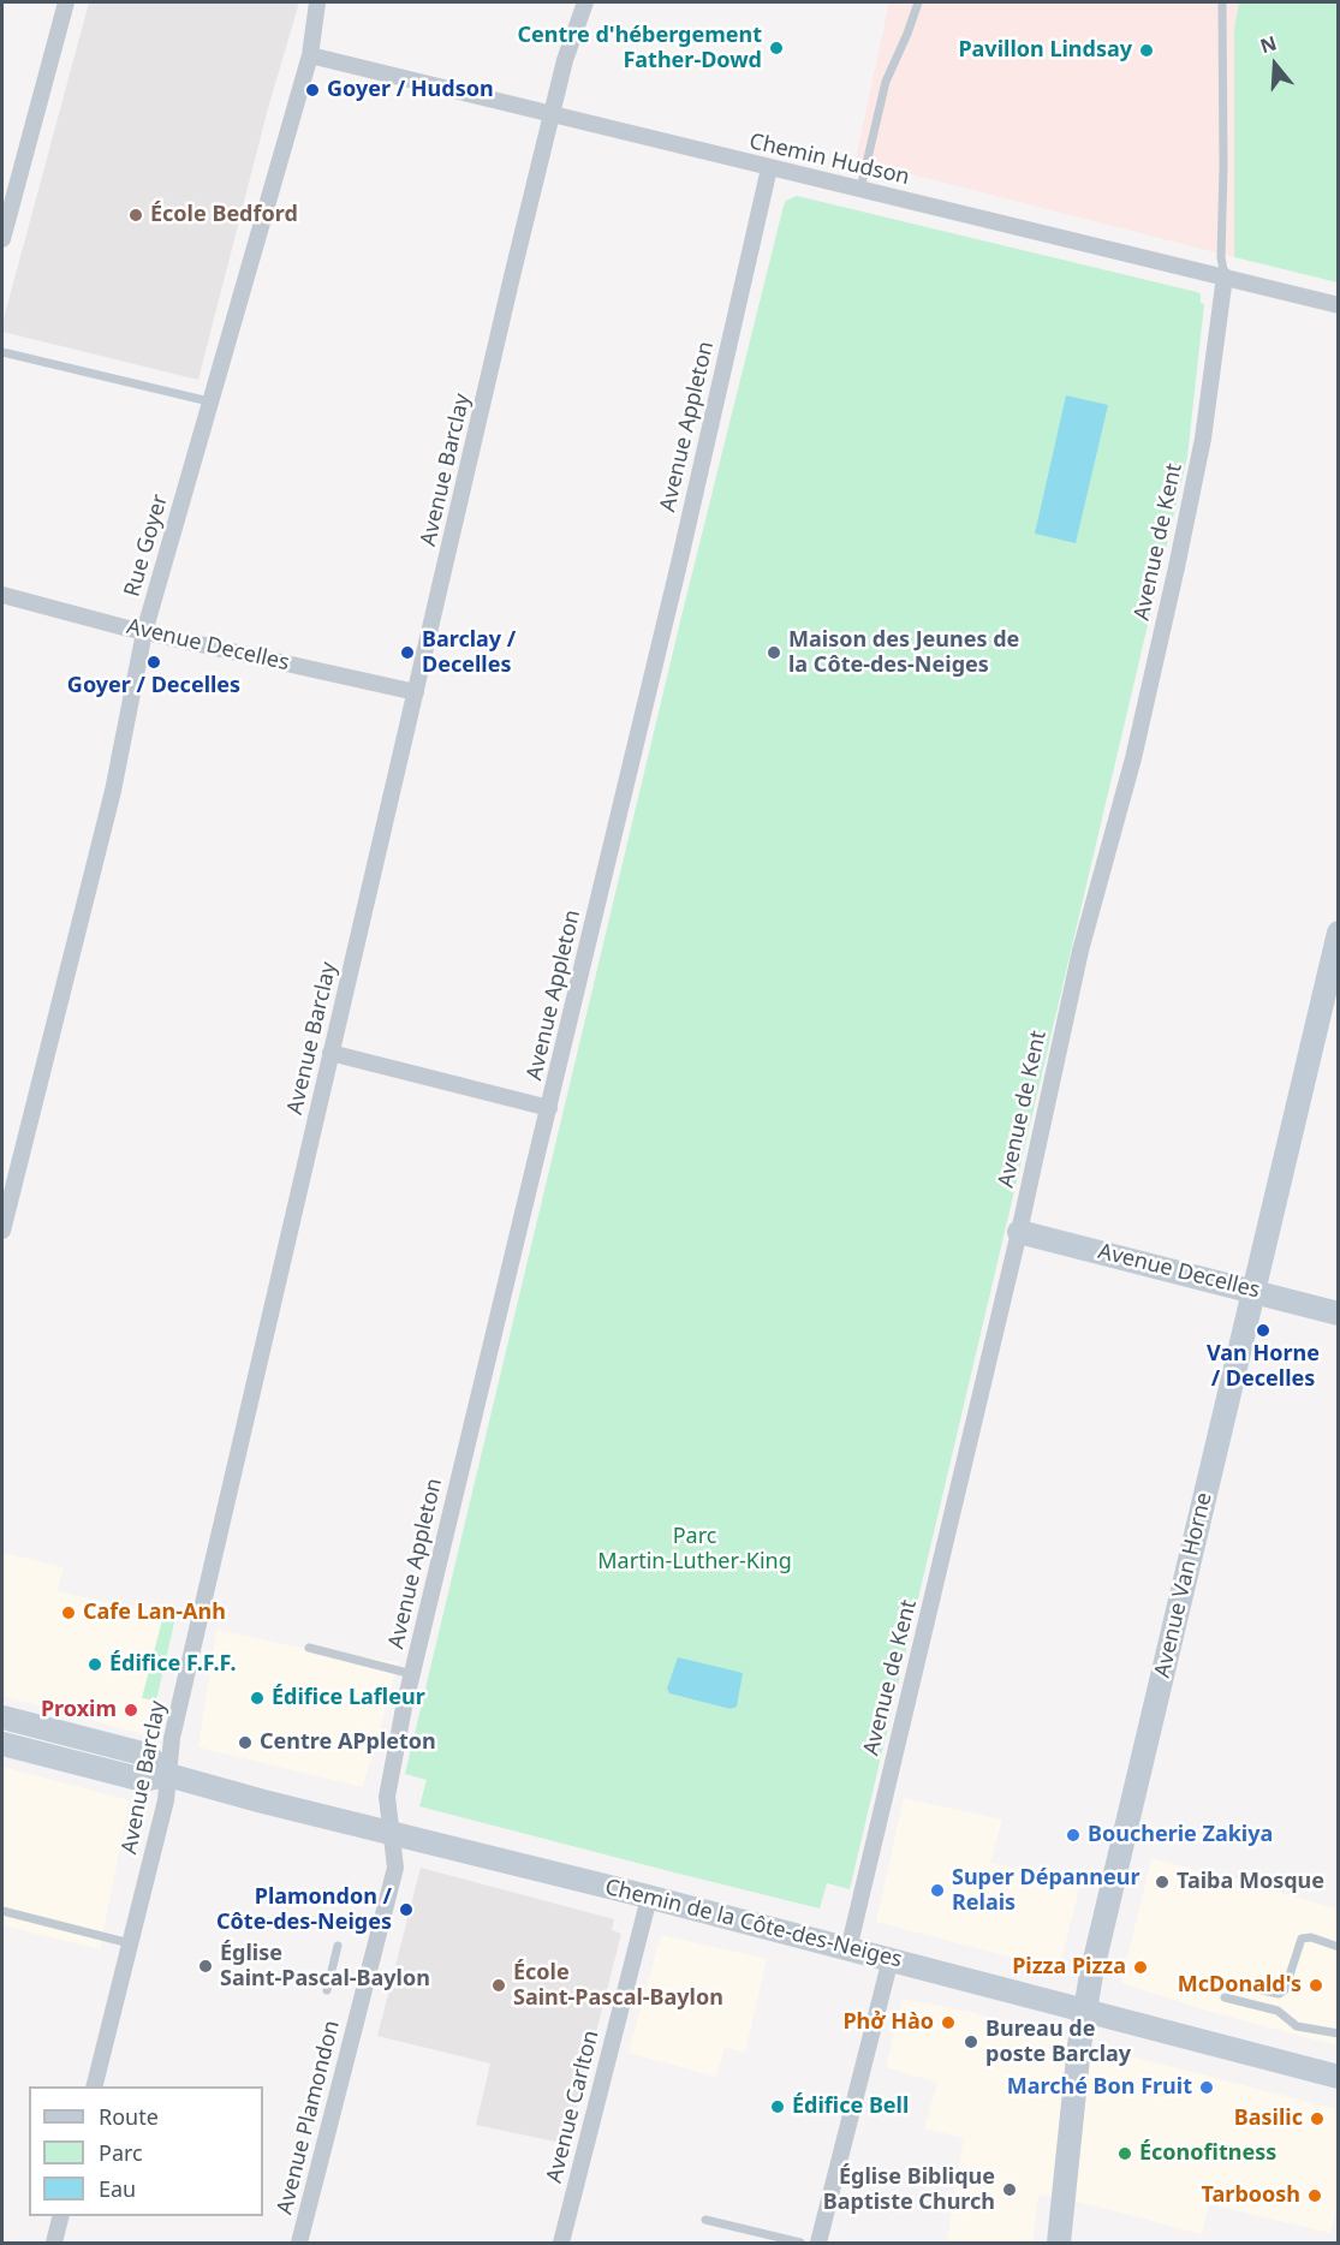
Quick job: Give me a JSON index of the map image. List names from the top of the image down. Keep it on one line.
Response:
{"streets":{"main road":["Avenue Decelles","Avenue Van Horne","Chemin de la Côte-des-Neiges"],"street":["Chemin Hudson","Avenue Appleton","Avenue Barclay","Avenue de Kent","Rue Goyer","Avenue Carlton","Avenue Plamondon"]},"crossings":[["Chemin Hudson","Avenue Appleton"],["Chemin Hudson","Avenue Barclay"],["Chemin Hudson","Avenue de Kent"],["Chemin Hudson","Rue Goyer"],["Avenue Appleton","Chemin de la Côte-des-Neiges"],["Avenue Appleton","Avenue Plamondon"],["Avenue Barclay","Avenue Decelles"],["Avenue Barclay","Chemin de la Côte-des-Neiges"],["Avenue de Kent","Avenue Decelles"],["Avenue de Kent","Chemin de la Côte-des-Neiges"],["Rue Goyer","Avenue Decelles"],["Avenue Decelles","Avenue Van Horne"],["Avenue Van Horne","Chemin de la Côte-des-Neiges"],["Chemin de la Côte-des-Neiges","Avenue Carlton"],["Chemin de la Côte-des-Neiges","Avenue Plamondon"]],"parks":["Parc Martin-Luther-King"],"places":["Centre d'hébergement Father-Dowd","Pavillon Lindsay","Goyer / Hudson","École Bedford","Barclay / Decelles","Maison des Jeunes de la Côte-des-Neiges","Goyer / Decelles","Van Horne / Decelles","Cafe Lan-Anh","Édifice F.F.F.","Édifice Lafleur","Proxim","Centre APpleton","Boucherie Zakiya","Taiba Mosque","Super Dépanneur Relais","Plamondon / Côte-des-Neiges","Église Saint-Pascal-Baylon","Pizza Pizza","École Saint-Pascal-Baylon","McDonald's","Phở Hào","Bureau de poste Barclay","Marché Bon Fruit","Édifice Bell","Basilic","Éconofitness","Église Biblique Baptiste Church","Tarboosh"],"legend":["Route","Parc","Eau"],"north":"top"}
